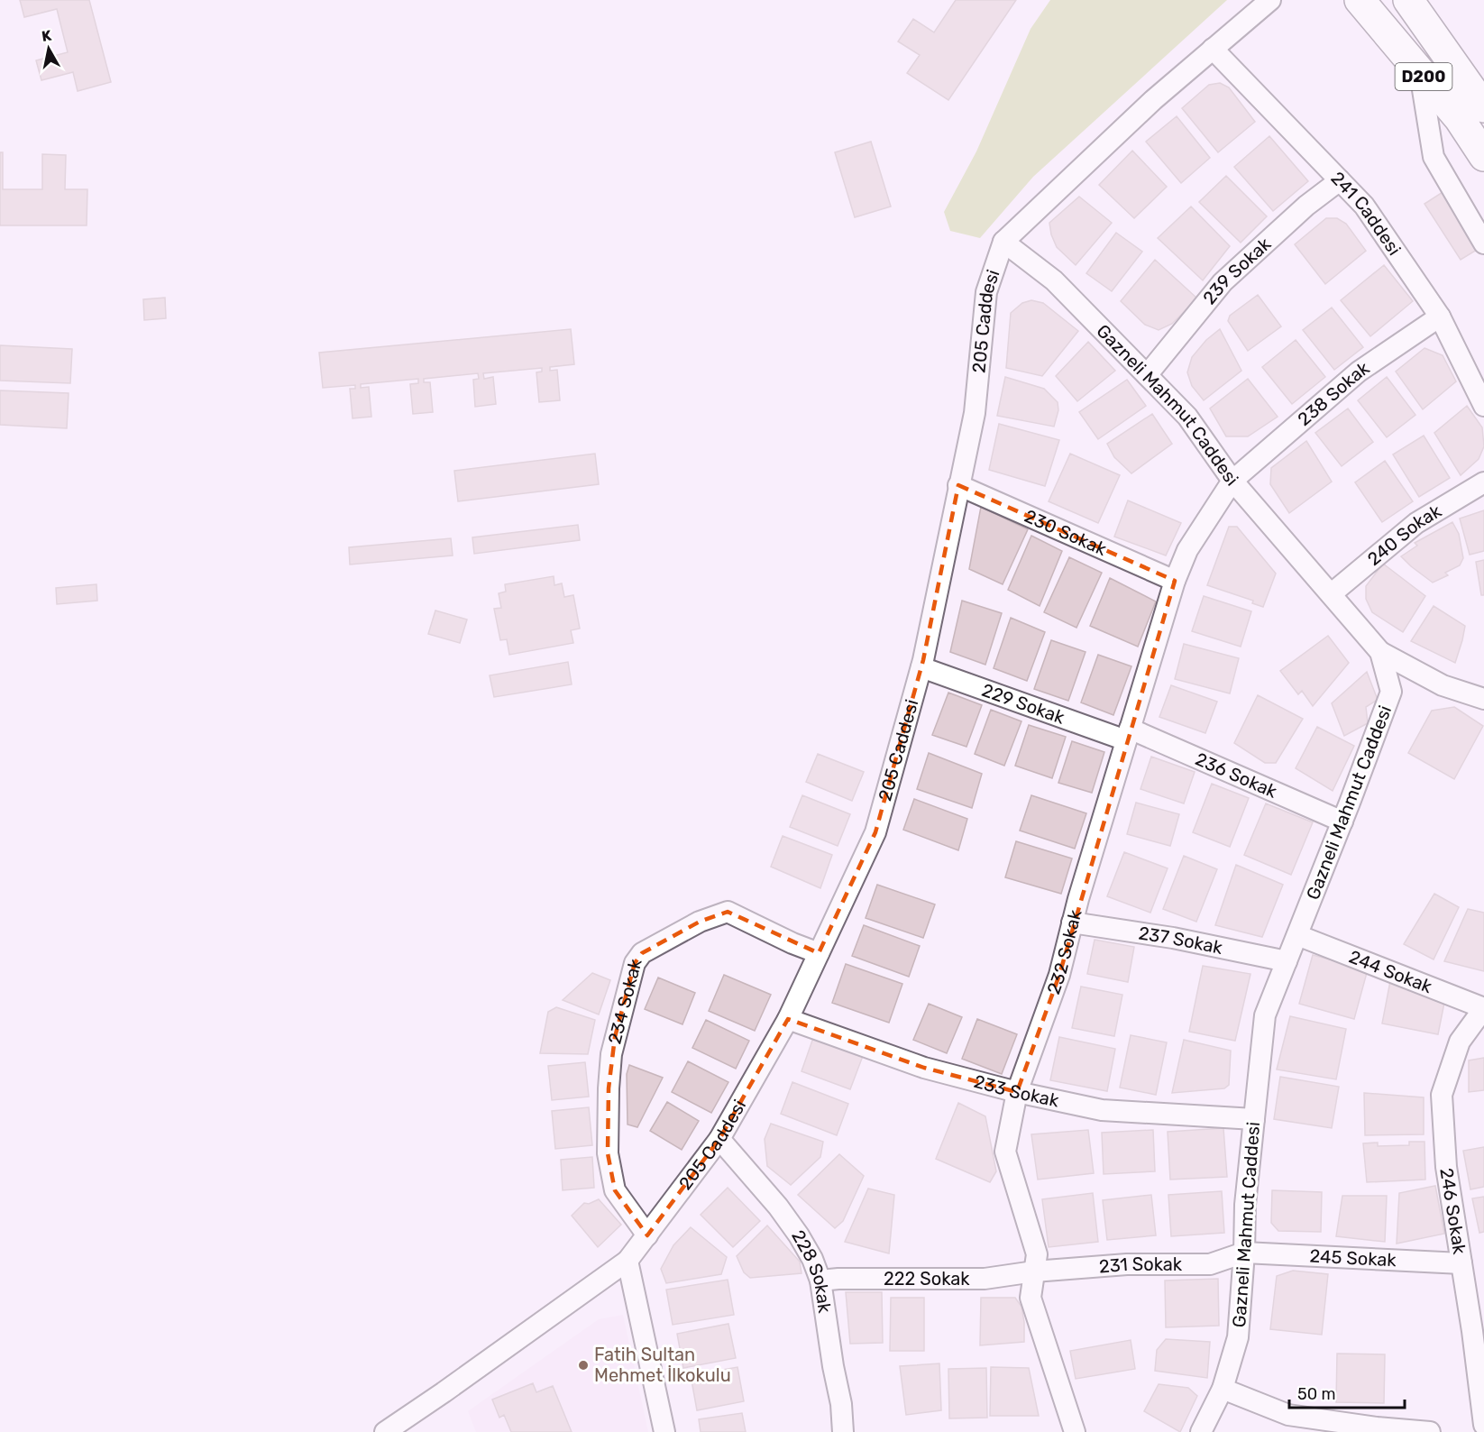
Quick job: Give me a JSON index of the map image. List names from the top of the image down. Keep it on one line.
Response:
{"streets":{"highway":["D200"],"street":["241 Caddesi","239 Sokak","205 Caddesi","238 Sokak","Gazneli Mahmut Caddesi","230 Sokak","240 Sokak","229 Sokak","236 Sokak","237 Sokak","232 Sokak","244 Sokak","234 Sokak","233 Sokak","246 Sokak","245 Sokak","231 Sokak","228 Sokak","222 Sokak"]},"crossings":[["241 Caddesi","239 Sokak"],["241 Caddesi","205 Caddesi"],["241 Caddesi","238 Sokak"],["239 Sokak","Gazneli Mahmut Caddesi"],["205 Caddesi","Gazneli Mahmut Caddesi"],["205 Caddesi","230 Sokak"],["205 Caddesi","229 Sokak"],["205 Caddesi","234 Sokak"],["205 Caddesi","233 Sokak"],["205 Caddesi","228 Sokak"],["238 Sokak","Gazneli Mahmut Caddesi"],["238 Sokak","232 Sokak"],["Gazneli Mahmut Caddesi","240 Sokak"],["Gazneli Mahmut Caddesi","236 Sokak"],["Gazneli Mahmut Caddesi","237 Sokak"],["Gazneli Mahmut Caddesi","232 Sokak"],["Gazneli Mahmut Caddesi","244 Sokak"],["Gazneli Mahmut Caddesi","233 Sokak"],["Gazneli Mahmut Caddesi","245 Sokak"],["Gazneli Mahmut Caddesi","231 Sokak"],["230 Sokak","232 Sokak"],["229 Sokak","236 Sokak"],["229 Sokak","232 Sokak"],["236 Sokak","232 Sokak"],["237 Sokak","232 Sokak"],["232 Sokak","233 Sokak"],["232 Sokak","231 Sokak"],["232 Sokak","222 Sokak"],["244 Sokak","246 Sokak"],["246 Sokak","245 Sokak"],["245 Sokak","231 Sokak"],["231 Sokak","222 Sokak"],["228 Sokak","222 Sokak"]],"places":["Fatih Sultan Mehmet İlkokulu"],"scale_bar":"50 m","north":"top"}
